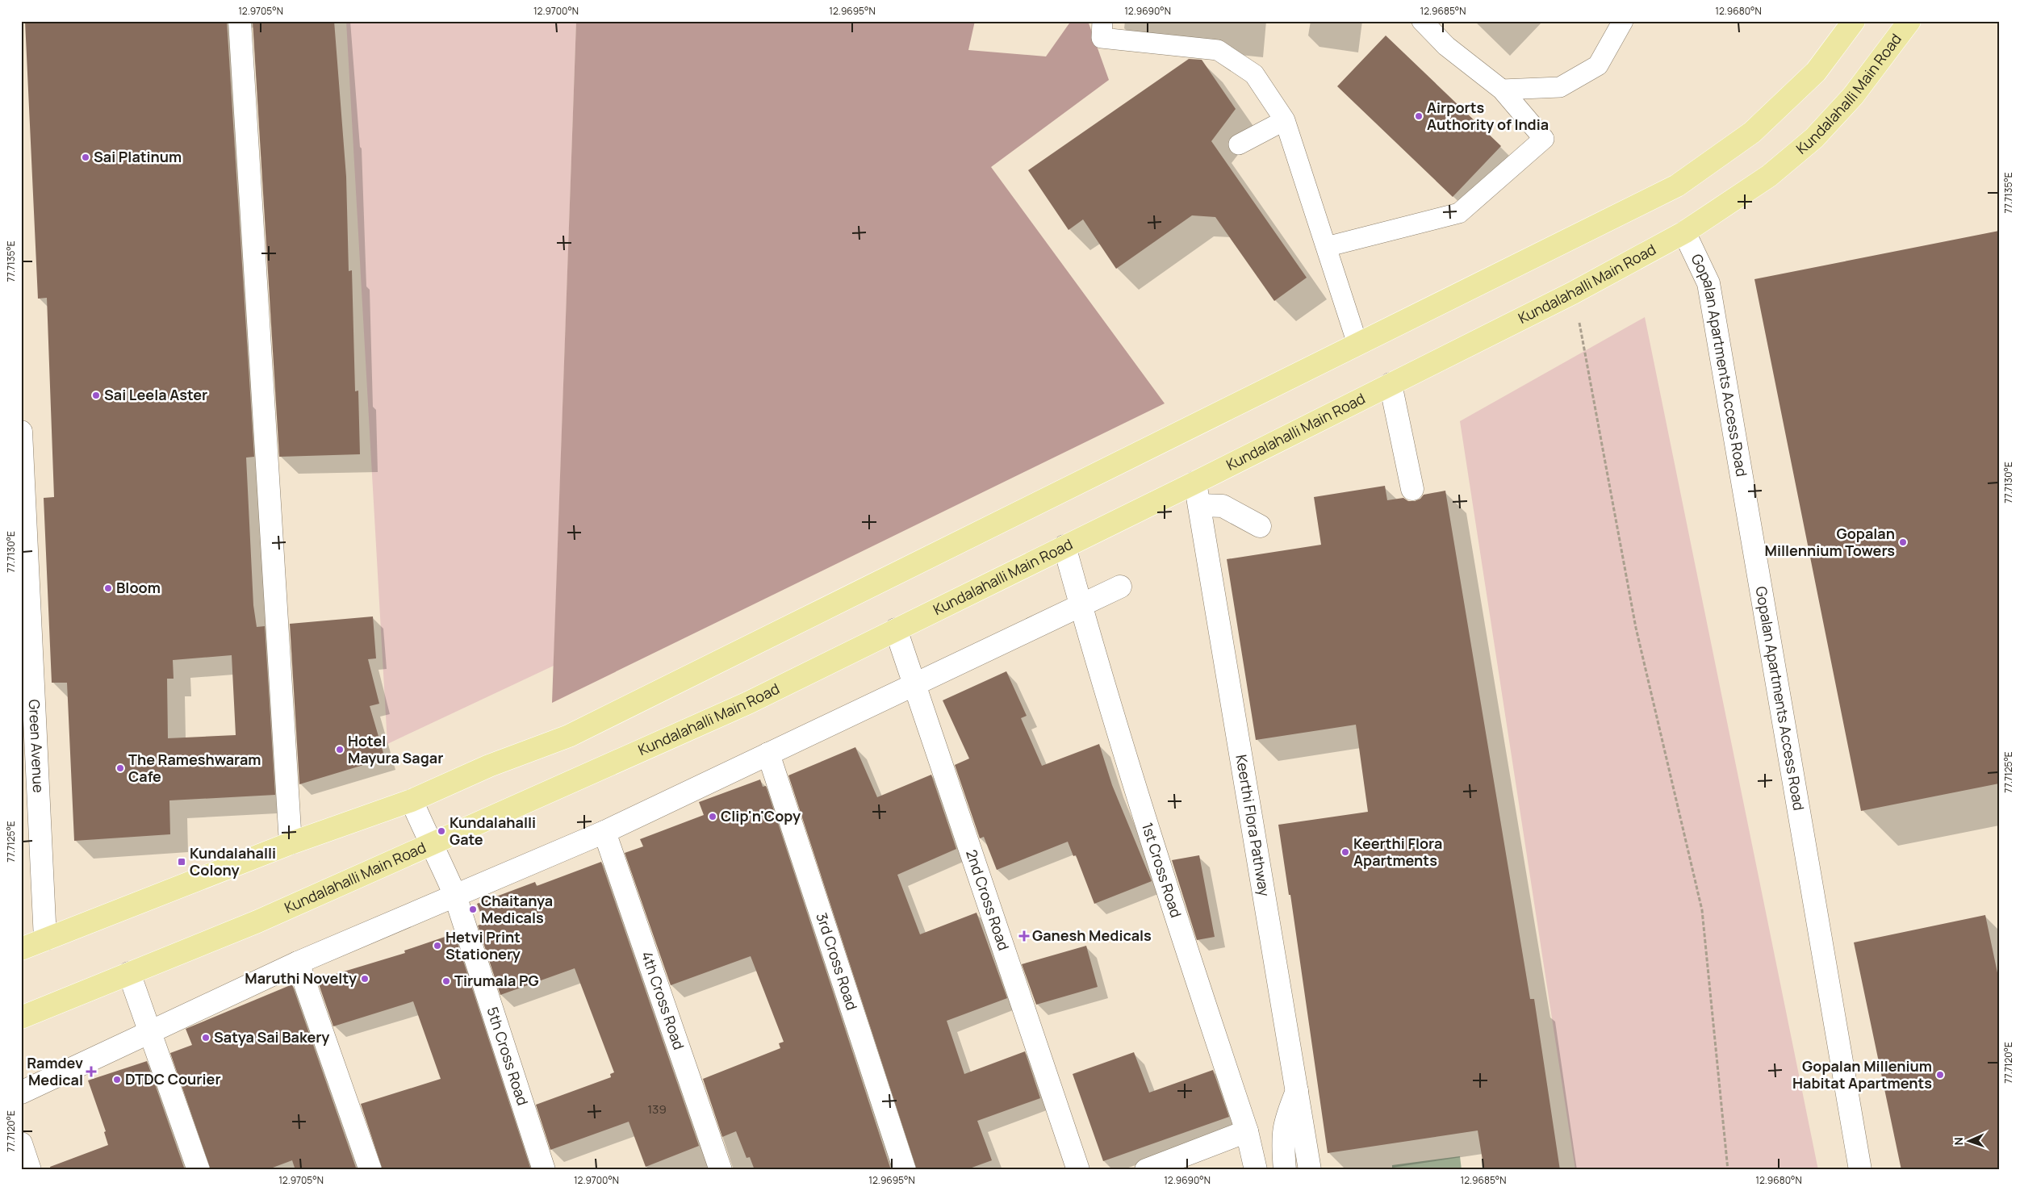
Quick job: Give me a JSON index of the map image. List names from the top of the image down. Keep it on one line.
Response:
{"streets":{"main road":["Kundalahalli Main Road"],"street":["Gopalan Apartments Access Road","Green Avenue","Keerthi Flora Pathway","1st Cross Road","2nd Cross Road","3rd Cross Road","4th Cross Road","5th Cross Road"]},"crossings":[["Kundalahalli Main Road","Gopalan Apartments Access Road"],["Kundalahalli Main Road","Keerthi Flora Pathway"],["Kundalahalli Main Road","1st Cross Road"],["Kundalahalli Main Road","2nd Cross Road"],["Kundalahalli Main Road","5th Cross Road"]],"places":{"other":["Airports Authority of India","Sai Platinum","Sai Leela Aster","Gopalan Millennium Towers","Bloom","Hotel Mayura Sagar","The Rameshwaram Cafe","Clip'n'Copy","Kundalahalli Gate","Keerthi Flora Apartments","Chaitanya Medicals","Hetvi Print Stationery","Maruthi Novelty","Tirumala PG","Satya Sai Bakery","Gopalan Millenium Habitat Apartments","DTDC Courier"],"transit":["Kundalahalli Colony"],"health":["Ganesh Medicals","Ramdev Medical"]},"house_numbers":["139"],"north":"left","coordinates":["12.9705°N","12.9700°N","12.9695°N","12.9690°N","12.9685°N","12.9680°N","77.7135°E","77.7130°E","77.7125°E","77.7120°E"]}
